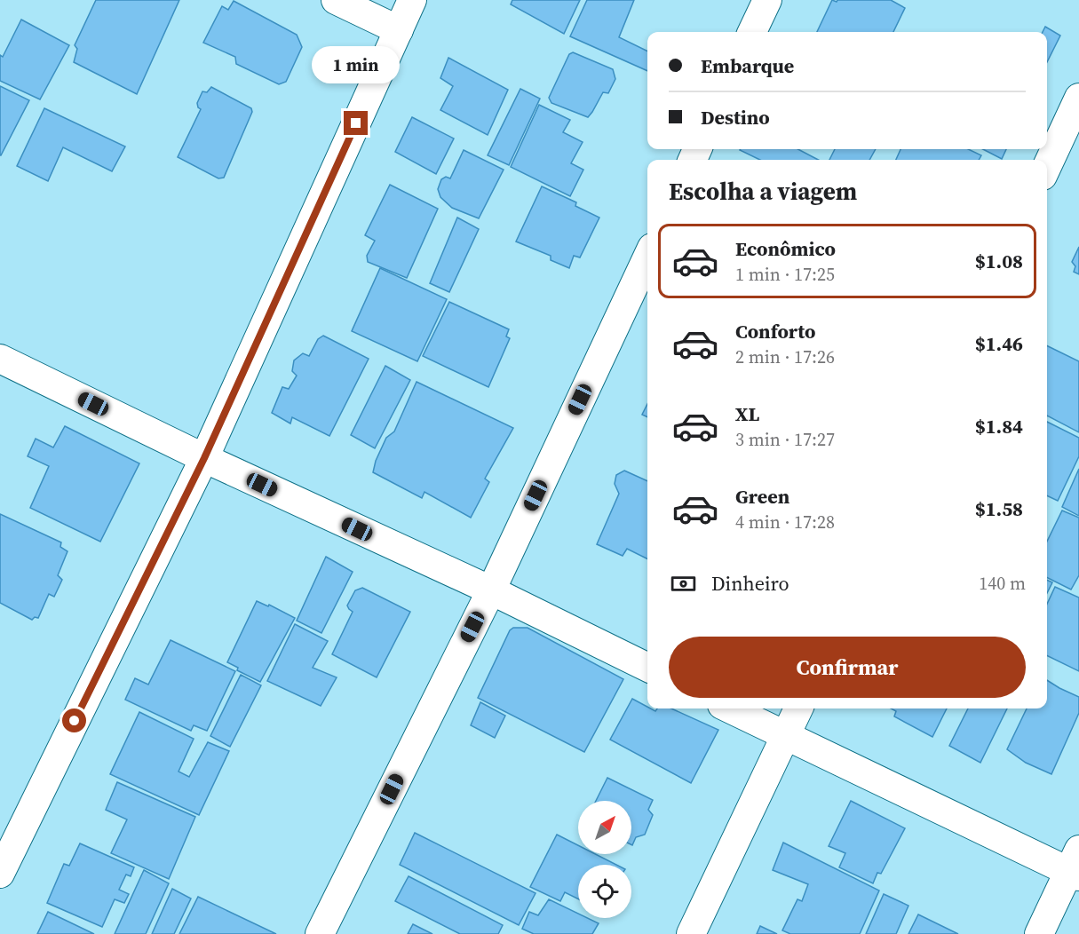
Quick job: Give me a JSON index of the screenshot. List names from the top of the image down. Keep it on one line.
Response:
{"north":"top right","page":{"banner":["Embarque","Destino"],"bubble":"1 min","heading":"Escolha a viagem","list":[{"name":"Econômico","note":"1 min · 17:25","value":"$1.08"},{"name":"Conforto","note":"2 min · 17:26","value":"$1.46"},{"name":"XL","note":"3 min · 17:27","value":"$1.84"},{"name":"Green","note":"4 min · 17:28","value":"$1.58"}],"pay":["Dinheiro","140 m"],"buttons":"Confirmar"}}
